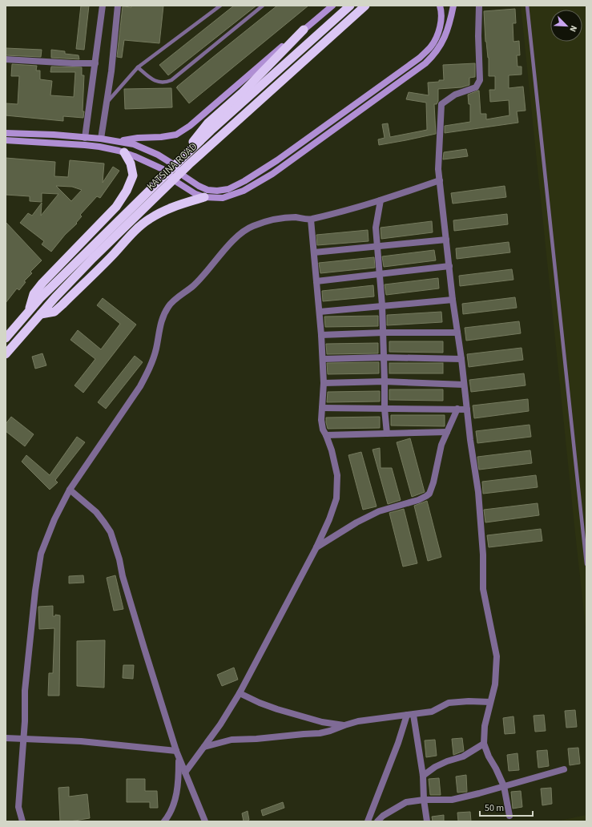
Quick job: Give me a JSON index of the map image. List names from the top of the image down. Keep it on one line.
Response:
{"streets":{"highway":["KATSINA ROAD"]},"scale_bar":"50 m","north":"bottom right"}
